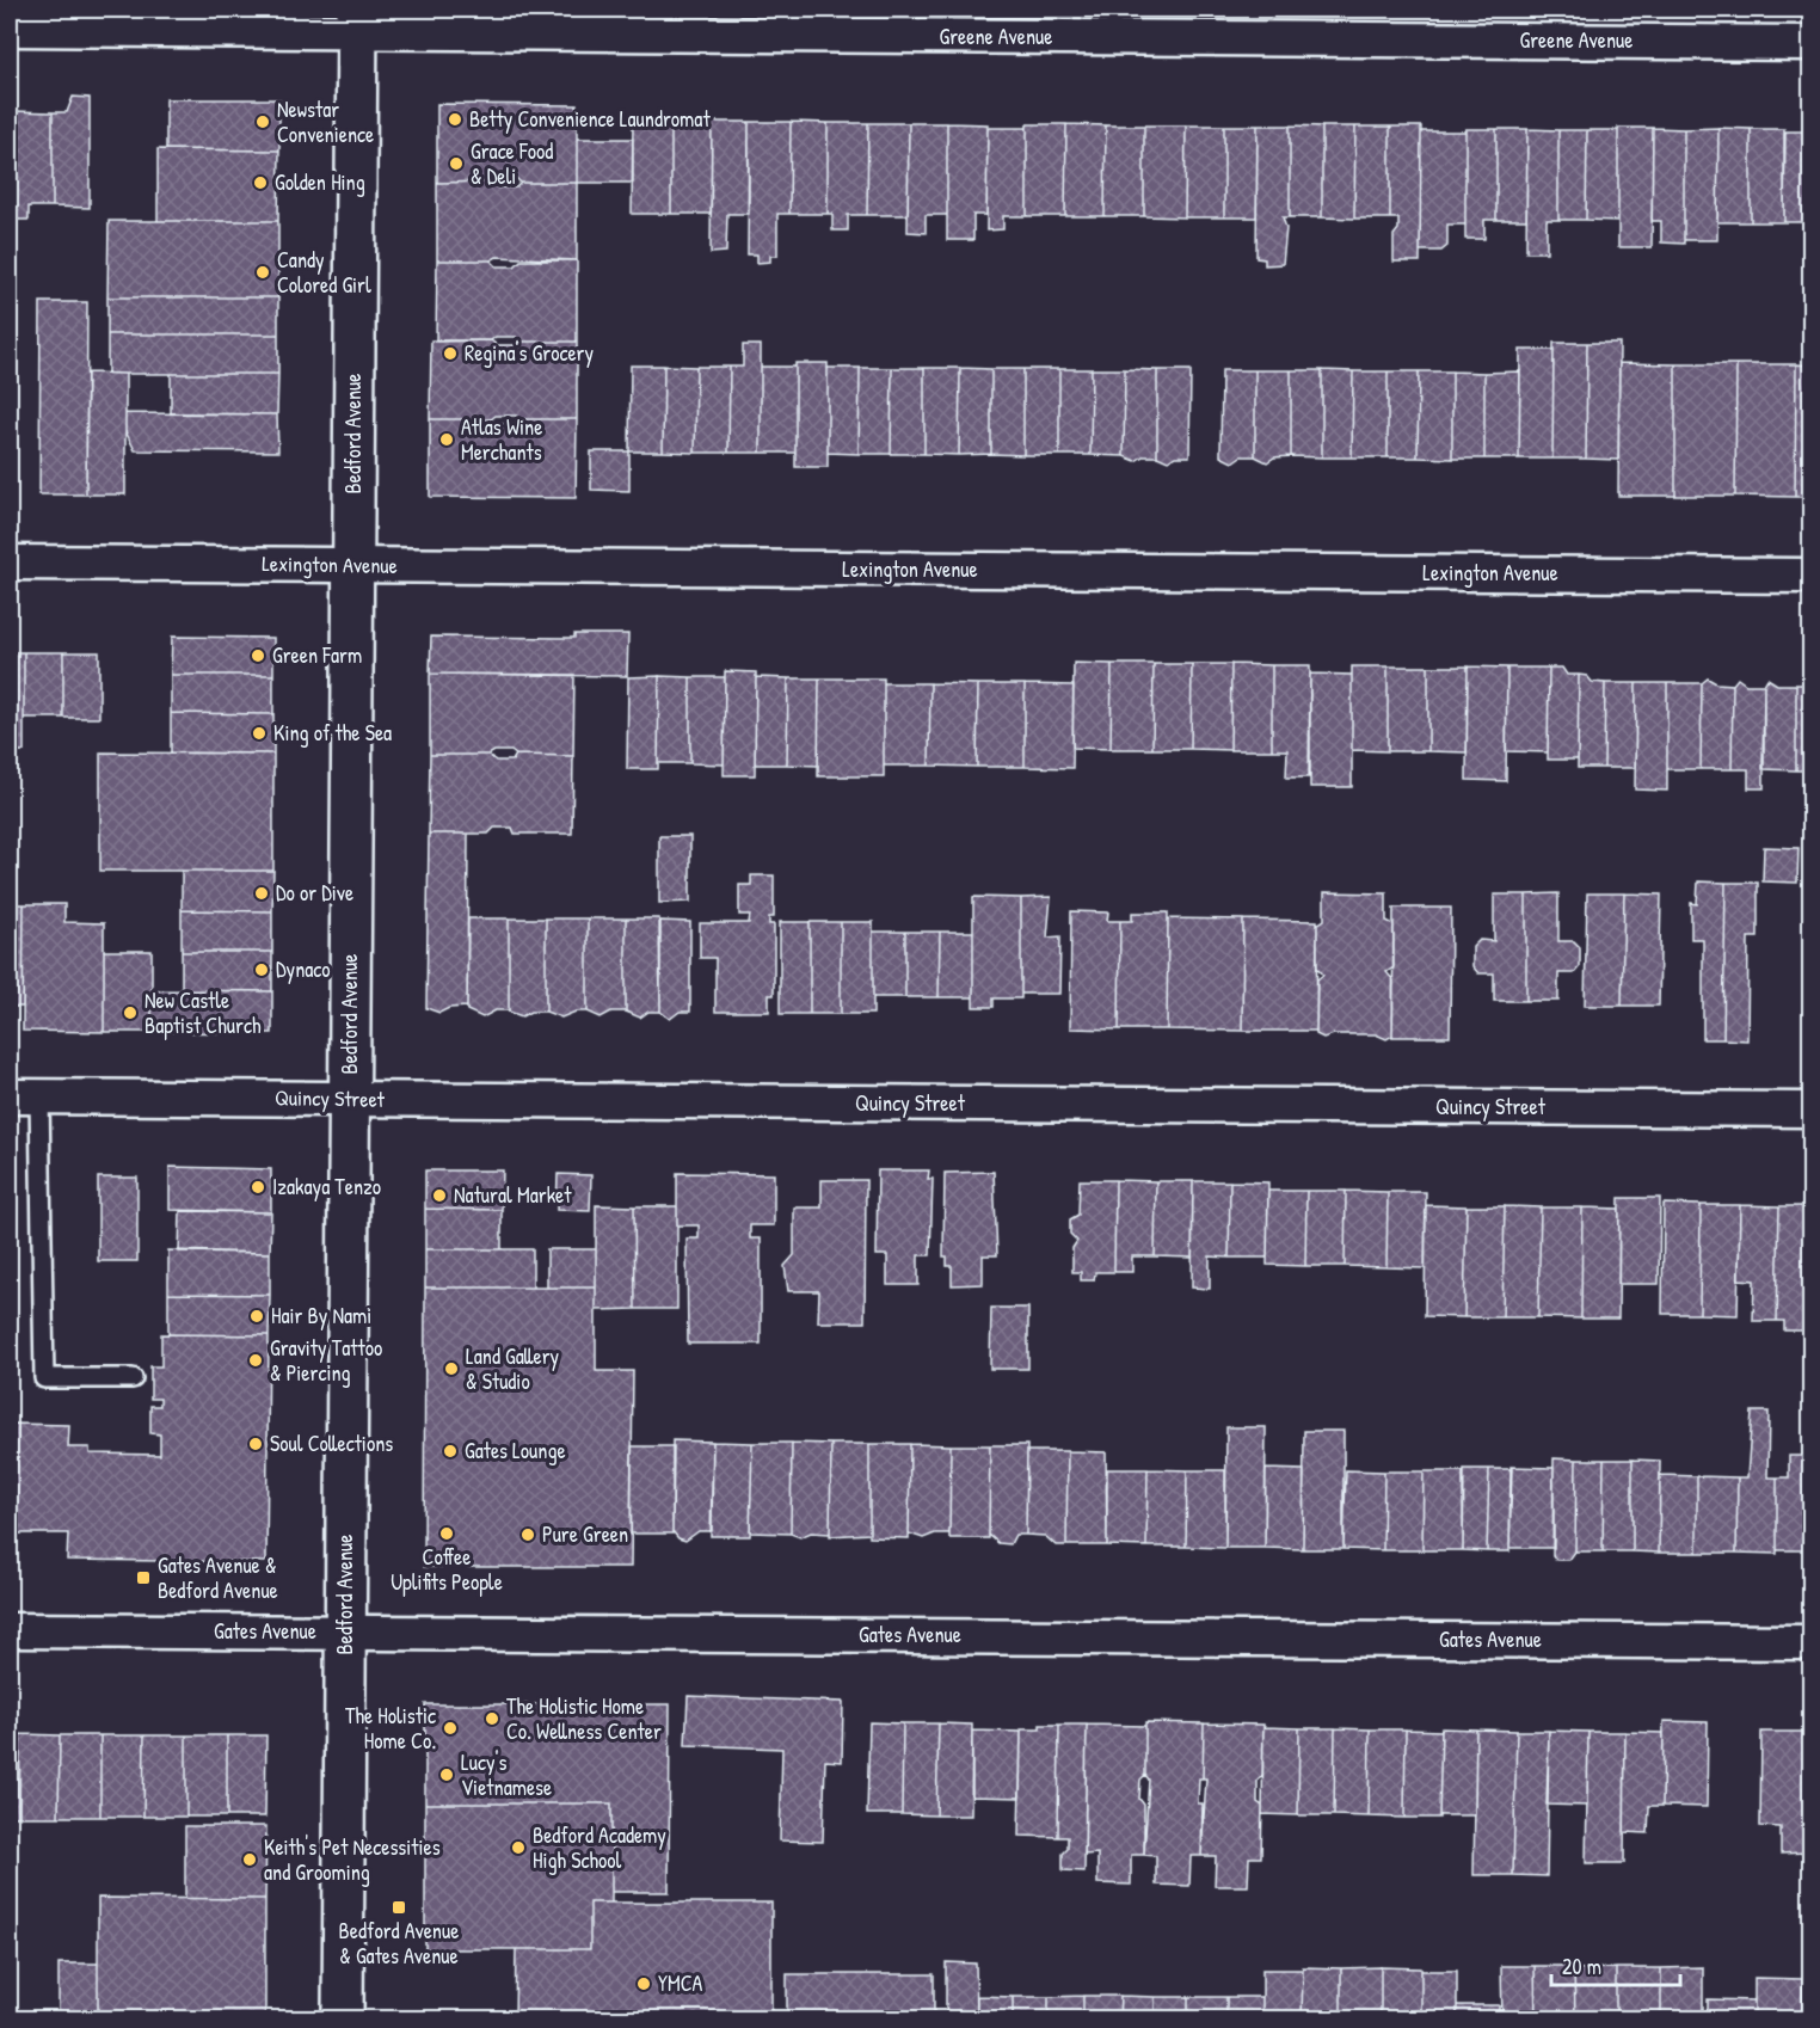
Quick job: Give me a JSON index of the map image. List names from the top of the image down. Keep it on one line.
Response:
{"streets":{"main road":["Bedford Avenue"],"street":["Greene Avenue","Lexington Avenue","Quincy Street","Gates Avenue"]},"crossings":[["Greene Avenue","Bedford Avenue"],["Bedford Avenue","Lexington Avenue"],["Bedford Avenue","Quincy Street"],["Bedford Avenue","Gates Avenue"]],"places":{"other":["Betty Convenience Laundromat","Newstar Convenience","Grace Food & Deli","Golden Hing","Candy Colored Girl","Regina's Grocery","Atlas Wine Merchants","Green Farm","King of the Sea","Do or Dive","Dynaco","New Castle Baptist Church","Izakaya Tenzo","Natural Market","Hair By Nami","Gravity Tattoo & Piercing","Land Gallery & Studio","Soul Collections","Gates Lounge","Coffee Uplifits People","Pure Green","The Holistic Home Co. Wellness Center","The Holistic Home Co.","Lucy's Vietnamese","Bedford Academy High School","Keith's Pet Necessities and Grooming","YMCA"],"transit":["Gates Avenue & Bedford Avenue","Bedford Avenue & Gates Avenue"]},"scale_bar":"20 m"}
